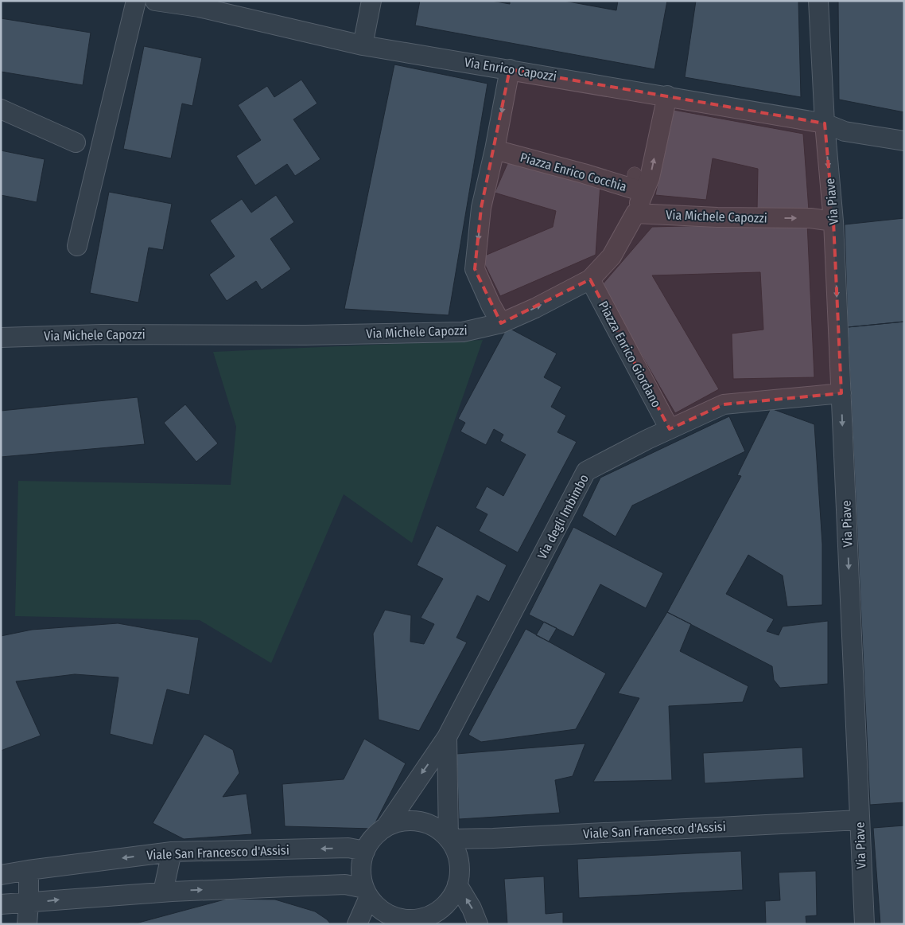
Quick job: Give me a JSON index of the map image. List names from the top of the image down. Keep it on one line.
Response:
{"streets":{"street":["Via Enrico Capozzi","Piazza Enrico Cocchia","Via Piave","Via Michele Capozzi","Piazza Enrico Giordano","Via degli Imbimbo","Viale San Francesco d'Assisi"]},"crossings":[["Via Enrico Capozzi","Piazza Enrico Cocchia"],["Via Enrico Capozzi","Via Piave"],["Piazza Enrico Cocchia","Via Michele Capozzi"],["Via Piave","Via Michele Capozzi"],["Via Piave","Via degli Imbimbo"],["Via Piave","Viale San Francesco d'Assisi"],["Via Michele Capozzi","Piazza Enrico Giordano"],["Piazza Enrico Giordano","Via degli Imbimbo"],["Via degli Imbimbo","Viale San Francesco d'Assisi"]],"one_way":["Via Piave"]}
